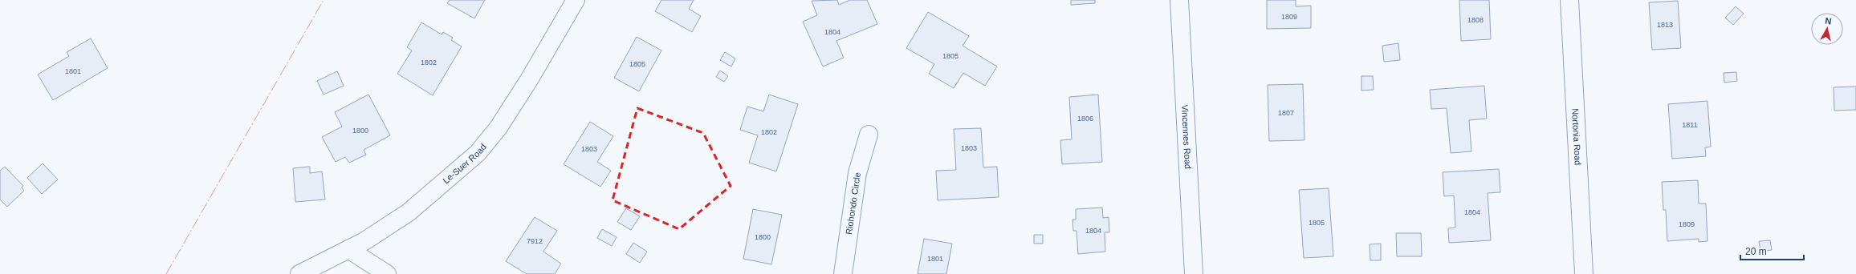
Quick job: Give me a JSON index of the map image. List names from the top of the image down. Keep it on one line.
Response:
{"streets":{"street":["Vincennes Road","Nortonia Road","Le-Suer Road","Riohondo Circle"]},"house_numbers":["1809","1808","1813","1804","1805","1802","1805","1801","1807","1806","1811","1800","1802","1803","1803","1804","1805","1809","1804","1800","7912","1801"],"scale_bar":"20 m","north":"top"}
